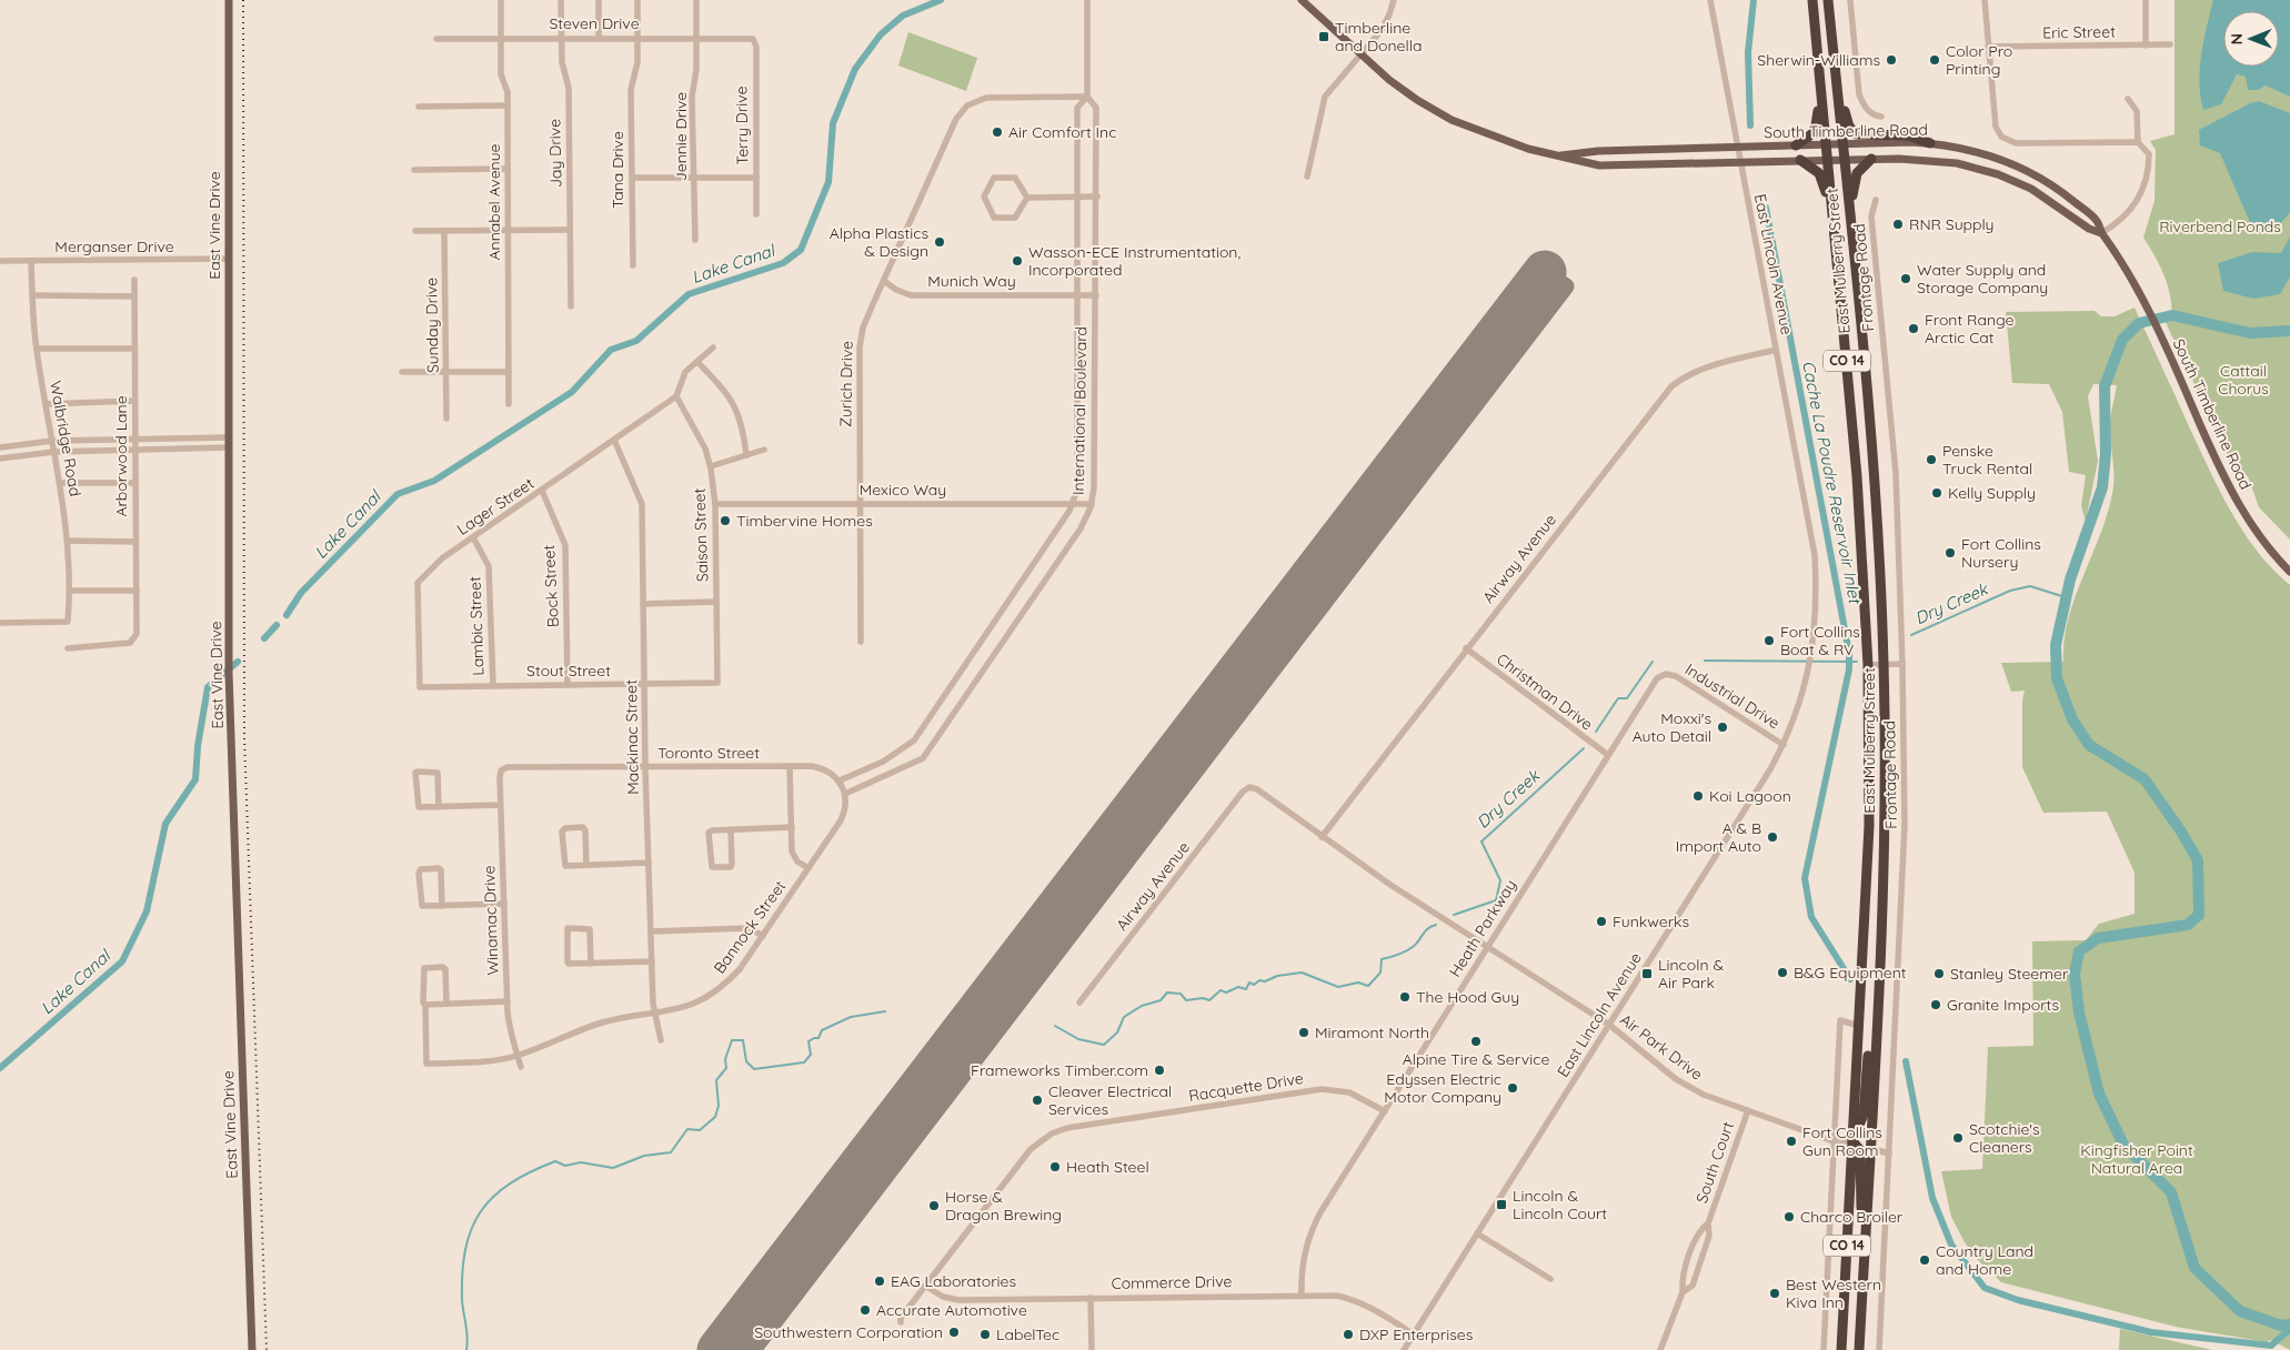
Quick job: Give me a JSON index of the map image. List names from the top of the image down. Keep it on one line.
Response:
{"streets":{"highway":["East Mulberry Street","CO 14"],"main road":["South Timberline Road","East Vine Drive"],"street":["Steven Drive","Eric Street","Terry Drive","Jennie Drive","Jay Drive","Tana Drive","Annabel Avenue","Merganser Drive","East Lincoln Avenue","Frontage Road","Munich Way","Sunday Drive","Zurich Drive","International Boulevard","Walbridge Road","Arborwood Lane","Mexico Way","Lager Street","Saison Street","Airway Avenue","Bock Street","Lambic Street","Stout Street","Christman Drive","Industrial Drive","Mackinac Street","Toronto Street","Winamac Drive","Bannock Street","Heath Parkway","Air Park Drive","Racquette Drive","South Court","Commerce Drive"]},"crossings":[["Steven Drive","Terry Drive"],["Steven Drive","Jennie Drive"],["Steven Drive","Jay Drive"],["Steven Drive","Tana Drive"],["Steven Drive","Annabel Avenue"],["South Timberline Road","East Mulberry Street"],["South Timberline Road","East Lincoln Avenue"],["East Vine Drive","Merganser Drive"],["Merganser Drive","Walbridge Road"],["East Mulberry Street","Air Park Drive"],["East Lincoln Avenue","Airway Avenue"],["East Lincoln Avenue","Industrial Drive"],["East Lincoln Avenue","Air Park Drive"],["East Lincoln Avenue","Commerce Drive"],["Munich Way","Zurich Drive"],["Munich Way","International Boulevard"],["Zurich Drive","International Boulevard"],["Zurich Drive","Mexico Way"],["International Boulevard","Mexico Way"],["International Boulevard","Toronto Street"],["International Boulevard","Bannock Street"],["Mexico Way","Saison Street"],["Lager Street","Saison Street"],["Lager Street","Bock Street"],["Lager Street","Lambic Street"],["Lager Street","Stout Street"],["Lager Street","Mackinac Street"],["Saison Street","Stout Street"],["Airway Avenue","Christman Drive"],["Airway Avenue","Air Park Drive"],["Bock Street","Stout Street"],["Lambic Street","Stout Street"],["Stout Street","Mackinac Street"],["Christman Drive","Heath Parkway"],["Industrial Drive","Heath Parkway"],["Mackinac Street","Toronto Street"],["Mackinac Street","Bannock Street"],["Toronto Street","Winamac Drive"],["Winamac Drive","Bannock Street"],["Heath Parkway","Air Park Drive"],["Heath Parkway","Racquette Drive"],["Heath Parkway","Commerce Drive"],["Air Park Drive","South Court"],["Racquette Drive","Commerce Drive"]],"water":["Lake Canal","Cache La Poudre Reservoir Inlet","Dry Creek"],"parks":["Riverbend Ponds","Cattail Chorus","Kingfisher Point Natural Area"],"places":{"transit":["Timberline and Donella","Lincoln & Air Park","Lincoln & Lincoln Court"],"other":["Sherwin-Williams","Color Pro Printing","Air Comfort Inc","RNR Supply","Alpha Plastics & Design","Wasson-ECE Instrumentation, Incorporated","Water Supply and Storage Company","Front Range Arctic Cat","Penske Truck Rental","Kelly Supply","Timbervine Homes","Fort Collins Nursery","Fort Collins Boat & RV","Moxxi's Auto Detail","Koi Lagoon","A & B Import Auto","Funkwerks","B&G Equipment","Stanley Steemer","The Hood Guy","Granite Imports","Miramont North","Alpine Tire & Service","Frameworks Timber.com","Edyssen Electric Motor Company","Cleaver Electrical Services","Scotchie's Cleaners","Fort Collins Gun Room","Heath Steel","Horse & Dragon Brewing","Charco Broiler","Country Land and Home","EAG Laboratories","Best Western Kiva Inn","Accurate Automotive","Southwestern Corporation","LabelTec","DXP Enterprises"]},"north":"left"}
